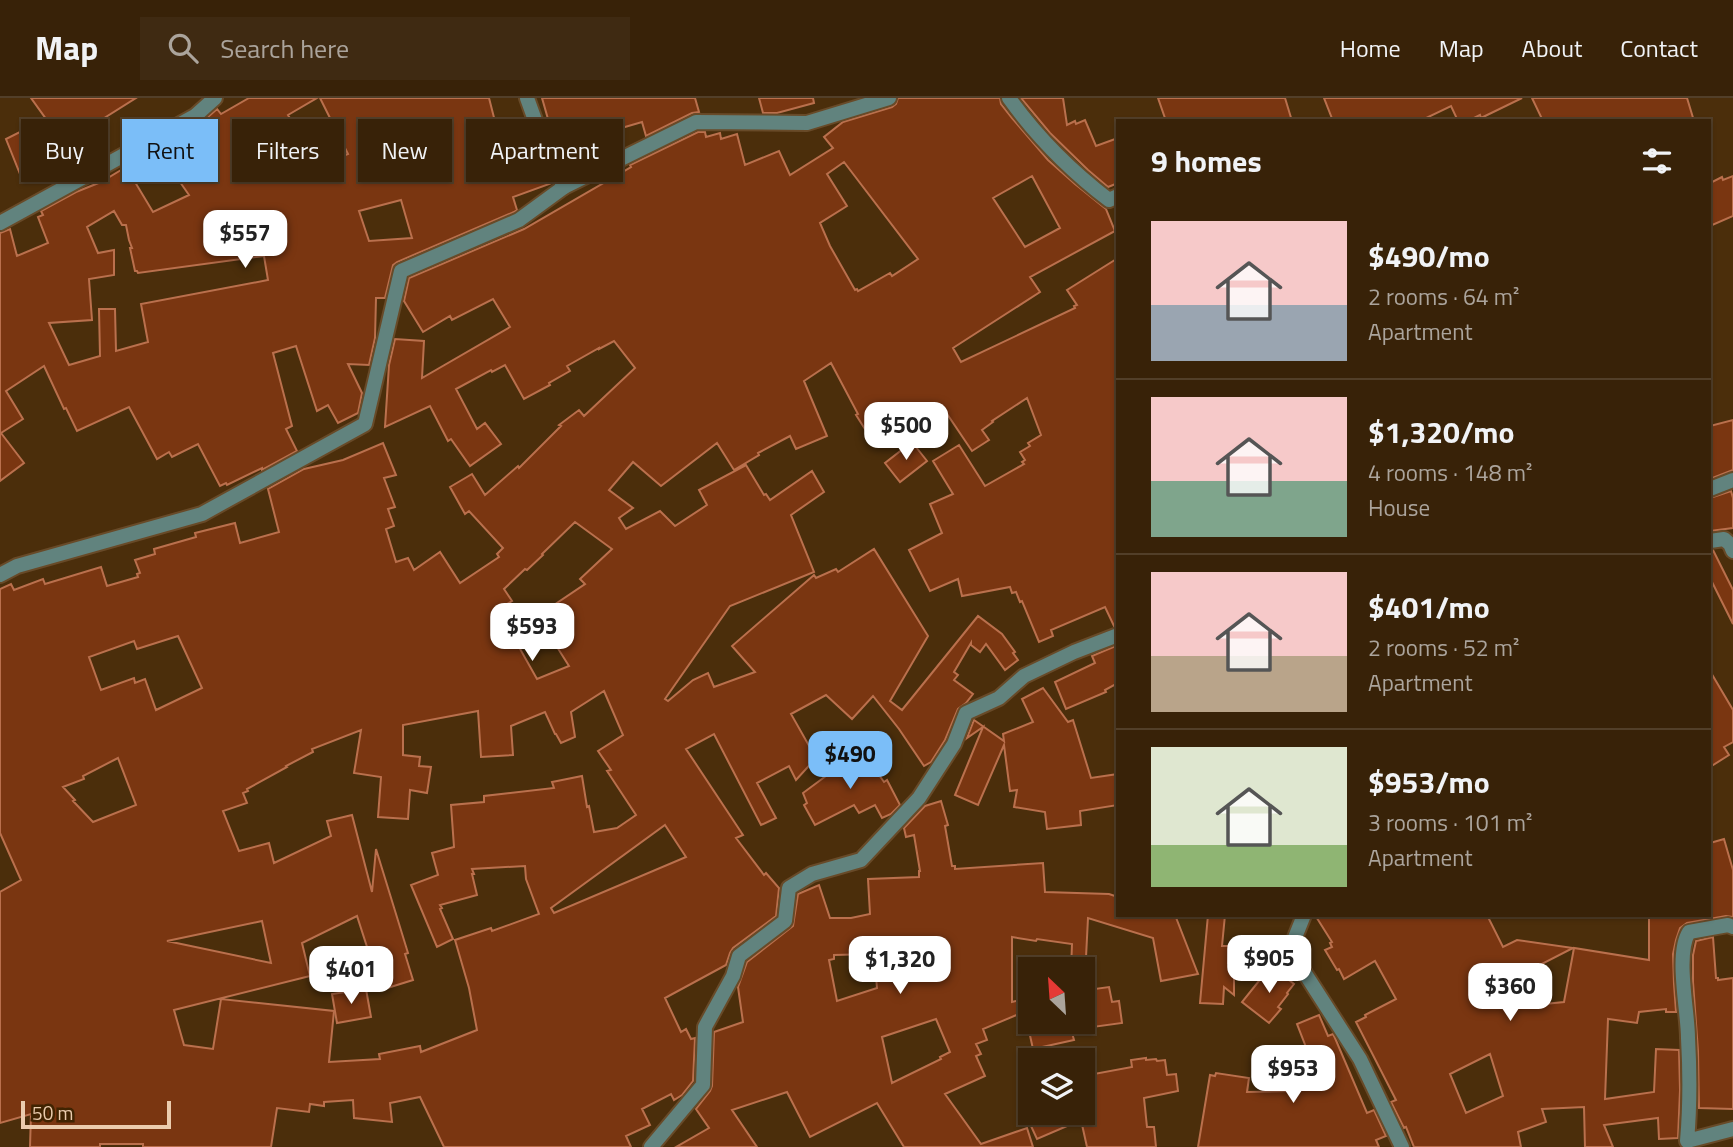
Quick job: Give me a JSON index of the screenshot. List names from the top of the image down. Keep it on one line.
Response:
{"scale_bar":"50 m","north":"top left","page":{"header":"Map","search":"Search here","nav":["Home","Map","About","Contact"],"chip":["Buy","Rent","Filters","New","Apartment"],"heading":"9 homes","list":[{"name":"$490/mo","note":"2 rooms · 64 m² · Apartment"},{"name":"$1,320/mo","note":"4 rooms · 148 m² · House"},{"name":"$401/mo","note":"2 rooms · 52 m² · Apartment"},{"name":"$953/mo","note":"3 rooms · 101 m² · Apartment"}],"price":["$557","$500","$593","$490","$905","$1,320","$401","$360","$953"],"scale":"50 m"}}
